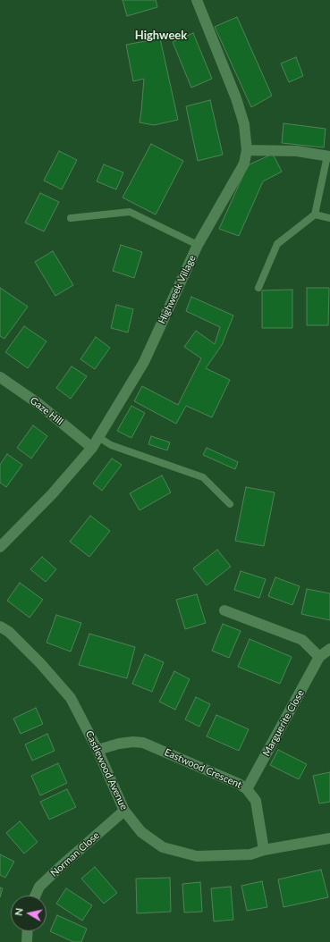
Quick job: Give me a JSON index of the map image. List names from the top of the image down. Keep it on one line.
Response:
{"streets":{"street":["Highweek Village","Gaze Hill","Marguerite Close","Eastwood Crescent","Castlewood Avenue","Norman Close"]},"crossings":[["Highweek Village","Gaze Hill"],["Marguerite Close","Eastwood Crescent"],["Eastwood Crescent","Castlewood Avenue"],["Castlewood Avenue","Norman Close"]],"districts":["Highweek"],"north":"left"}
